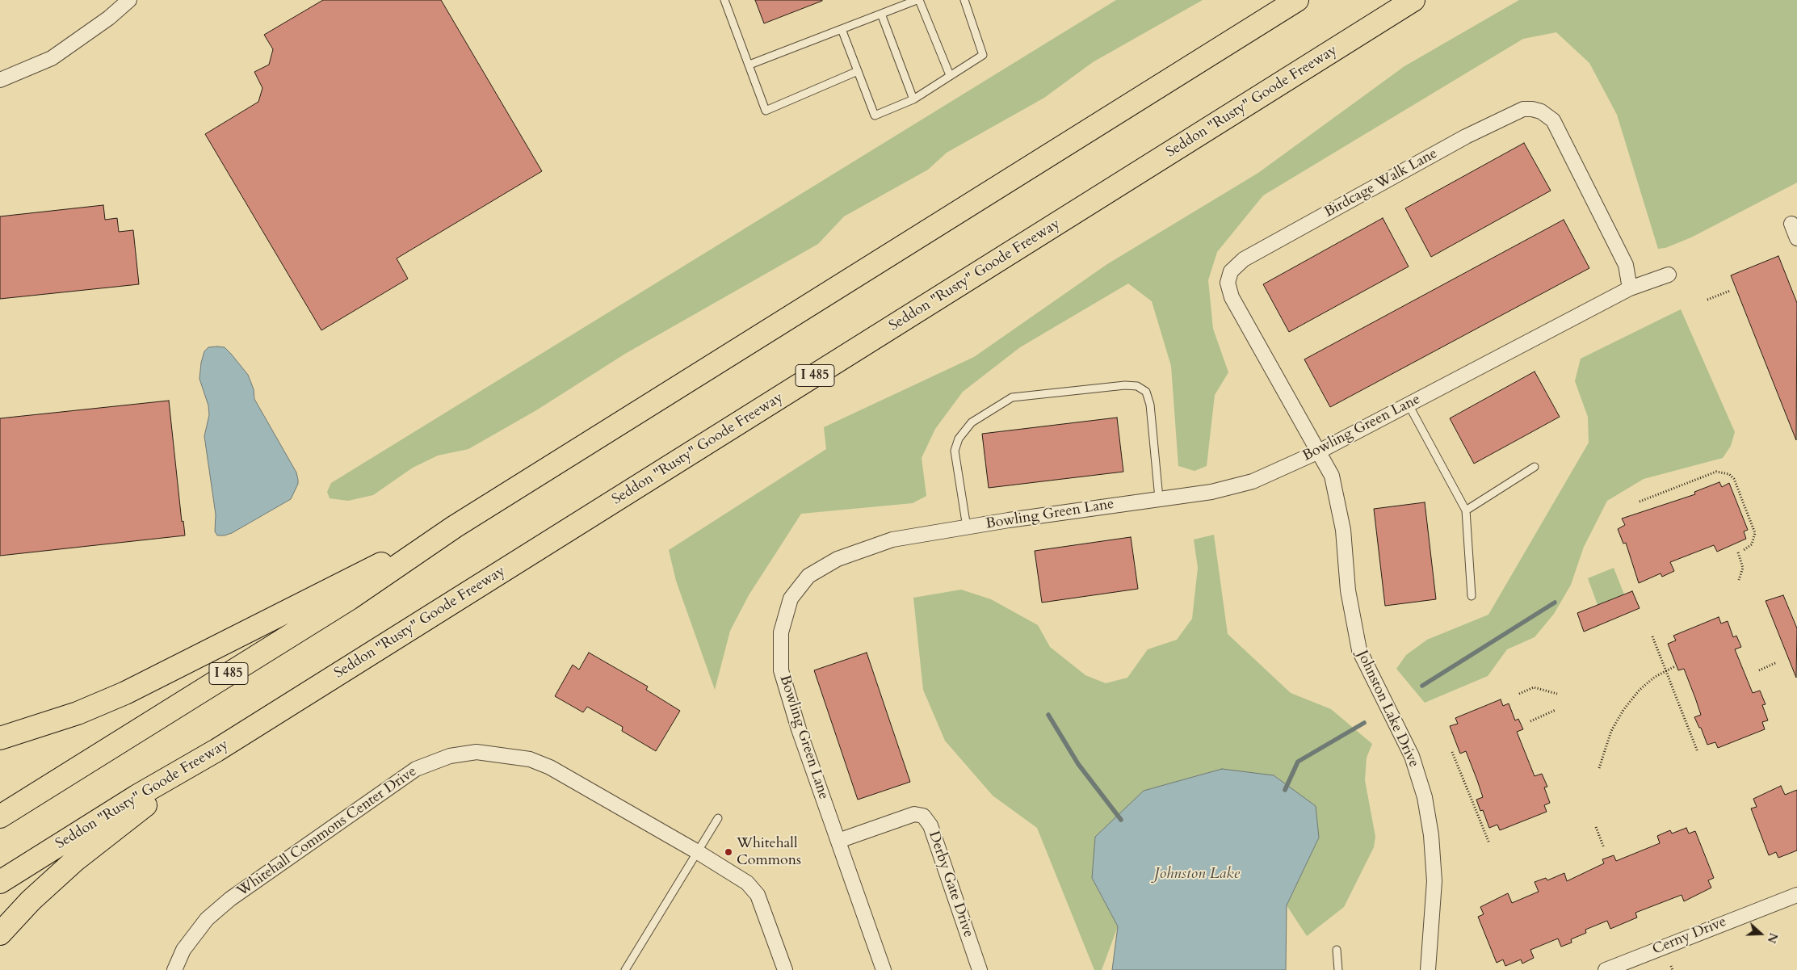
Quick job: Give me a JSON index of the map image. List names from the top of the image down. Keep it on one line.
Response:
{"streets":{"highway":["Seddon \"Rusty\" Goode Freeway","I 485"],"street":["Birdcage Walk Lane","Bowling Green Lane","Johnston Lake Drive","Whitehall Commons Center Drive","Derby Gate Drive","Cerny Drive"]},"crossings":[["Birdcage Walk Lane","Bowling Green Lane"],["Birdcage Walk Lane","Johnston Lake Drive"],["Bowling Green Lane","Johnston Lake Drive"],["Bowling Green Lane","Derby Gate Drive"]],"water":["Johnston Lake"],"places":["Whitehall Commons"],"north":"right"}
